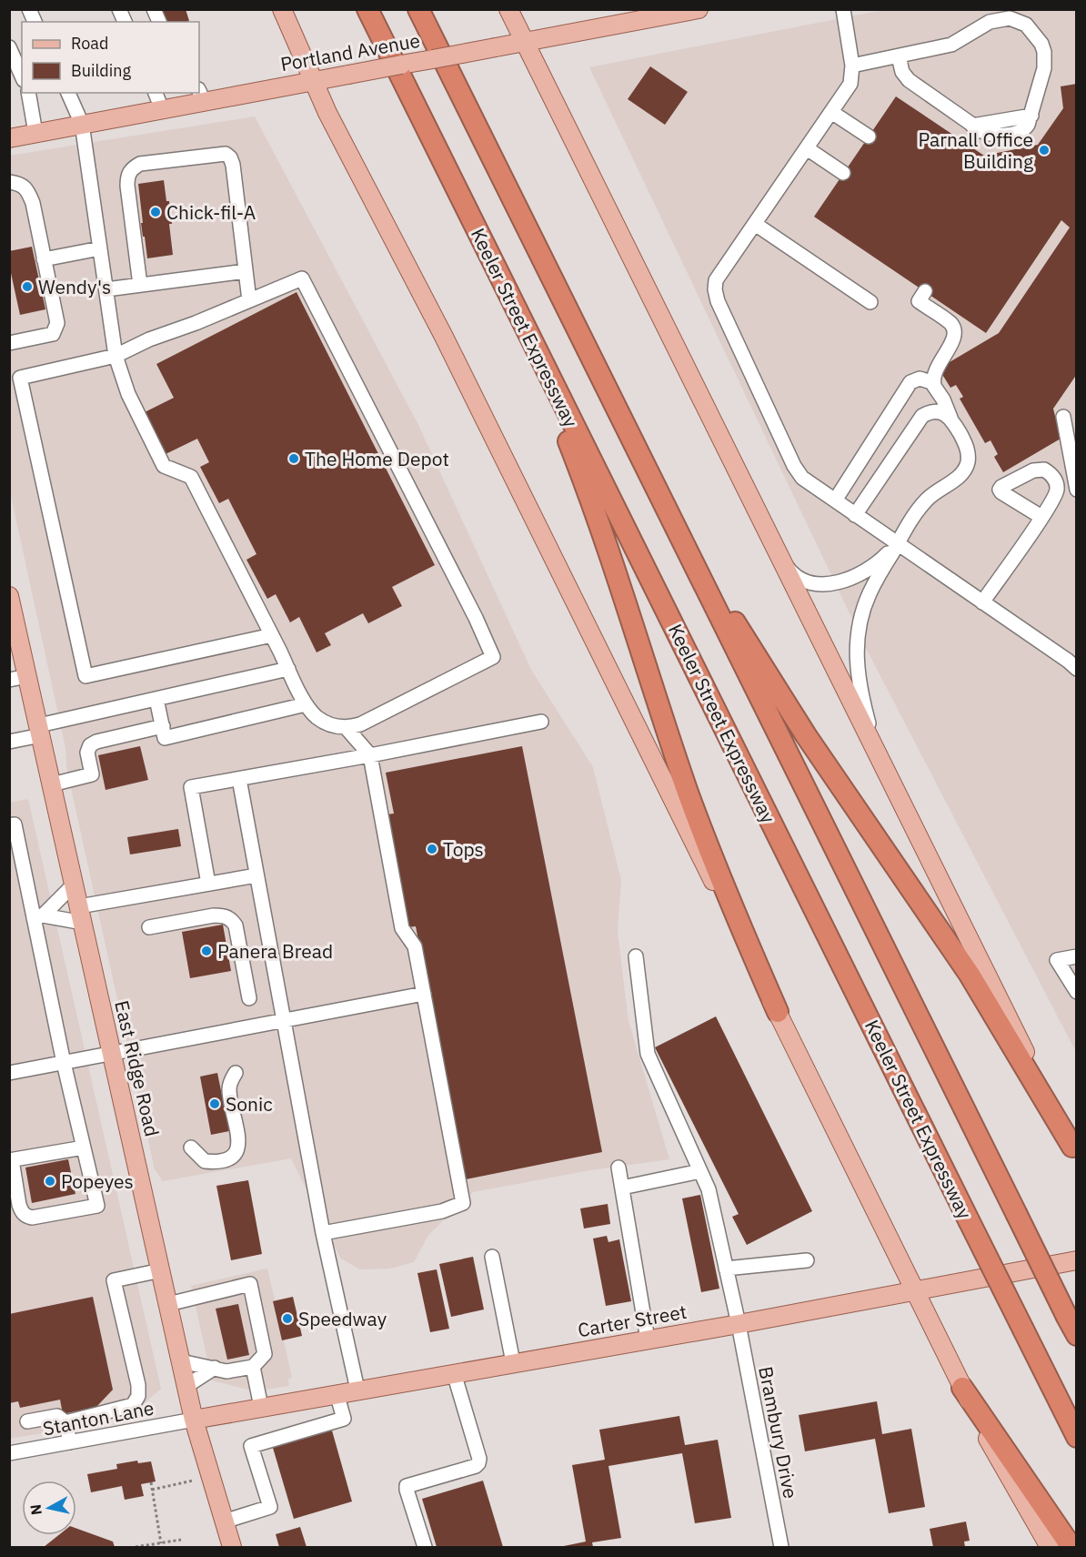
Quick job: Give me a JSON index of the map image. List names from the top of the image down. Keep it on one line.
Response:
{"streets":{"highway":["Keeler Street Expressway"],"main road":["Portland Avenue","East Ridge Road","Carter Street"],"street":["Stanton Lane","Brambury Drive"]},"crossings":[["East Ridge Road","Carter Street"],["East Ridge Road","Stanton Lane"],["Carter Street","Stanton Lane"],["Carter Street","Brambury Drive"]],"places":["Parnall Office Building","Chick-fil-A","Wendy's","The Home Depot","Tops","Panera Bread","Sonic","Popeyes","Speedway"],"legend":["Road","Building"],"north":"left"}
